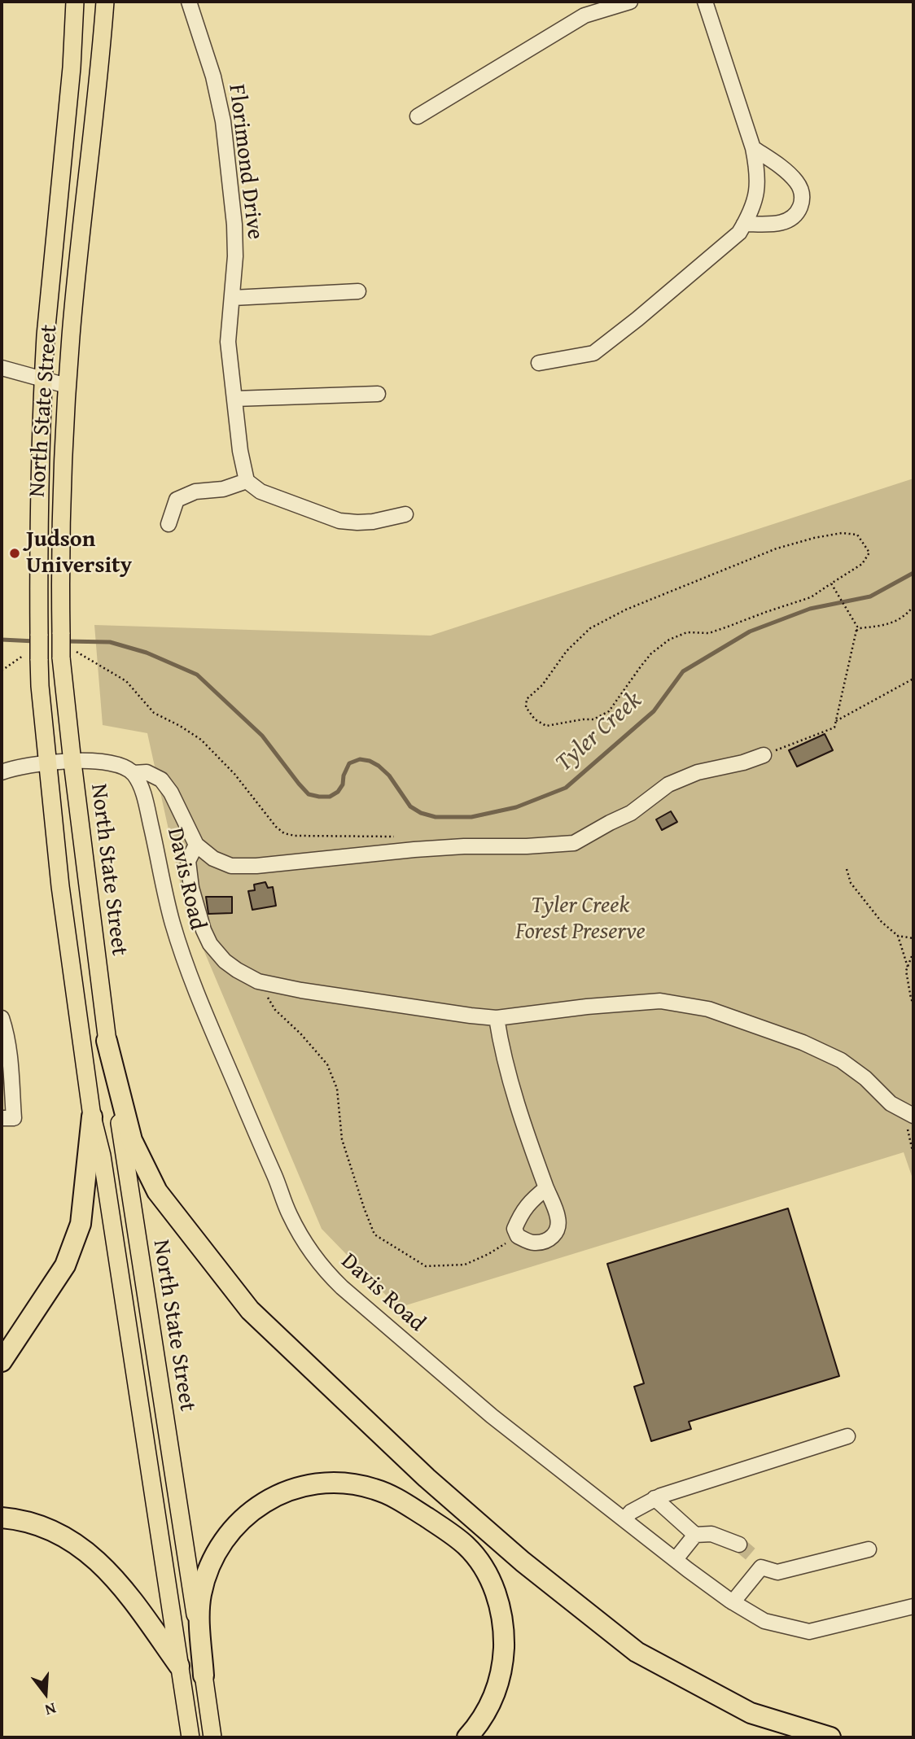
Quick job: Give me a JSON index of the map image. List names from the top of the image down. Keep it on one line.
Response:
{"streets":{"main road":["North State Street"],"street":["Florimond Drive","Davis Road"]},"water":["Tyler Creek"],"parks":["Tyler Creek Forest Preserve"],"places":["Judson University"],"north":"bottom"}
